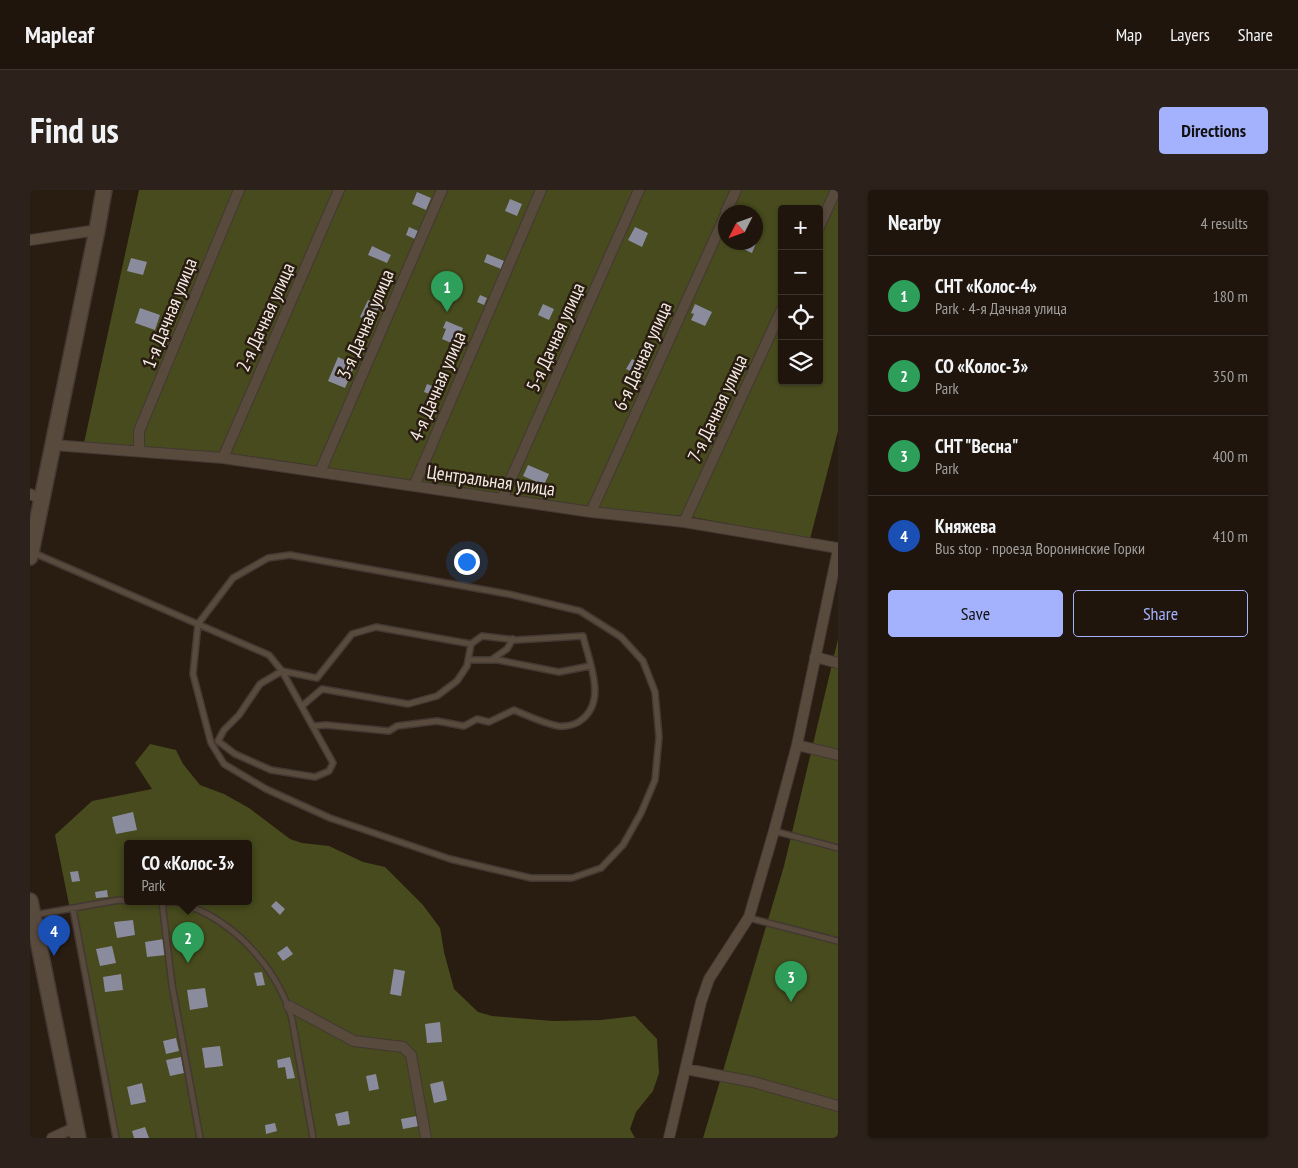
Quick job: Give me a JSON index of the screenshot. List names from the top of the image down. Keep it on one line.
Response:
{"streets":{"street":["1-я Дачная улица","2-я Дачная улица","3-я Дачная улица","5-я Дачная улица","6-я Дачная улица","4-я Дачная улица","7-я Дачная улица","Центральная улица"]},"crossings":[["1-я Дачная улица","Центральная улица"],["2-я Дачная улица","Центральная улица"],["3-я Дачная улица","Центральная улица"],["5-я Дачная улица","Центральная улица"],["6-я Дачная улица","Центральная улица"],["4-я Дачная улица","Центральная улица"],["7-я Дачная улица","Центральная улица"]],"north":"bottom left","page":{"header":"Mapleaf","nav":["Map","Layers","Share"],"title":"Find us","buttons":["Directions",["Save","Share"]],"heading":["Nearby","4 results"],"map_buttons":["+","−"],"list":[{"mark":"1","name":"СНТ «Колос-4»","note":"Park · 4-я Дачная улица","value":"180 m"},{"mark":"2","name":"СО «Колос-3»","note":"Park","value":"350 m"},{"mark":"3","name":"СНТ \"Весна\"","note":"Park","value":"400 m"},{"mark":"4","name":"Княжева","note":"Bus stop · проезд Воронинские Горки","value":"410 m"}],"pins":["1","4","2","3"],"popup":["СО «Колос-3»","Park"]}}
